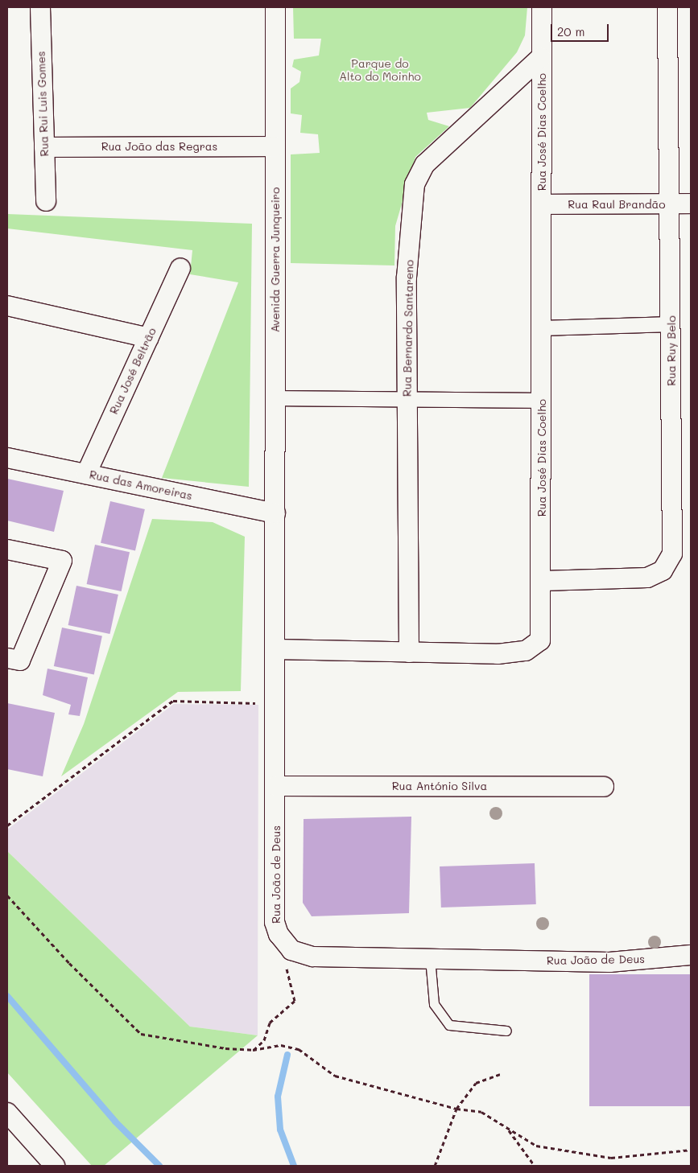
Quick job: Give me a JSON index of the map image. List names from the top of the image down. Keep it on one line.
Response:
{"streets":{"street":["Rua Rui Luis Gomes","Rua José Dias Coelho","Rua João das Regras","Rua Raul Brandão","Avenida Guerra Junqueiro","Rua Bernardo Santareno","Rua Ruy Belo","Rua José Beltrão","Rua das Amoreiras","Rua António Silva","Rua João de Deus"]},"crossings":[["Rua Rui Luis Gomes","Rua João das Regras"],["Rua José Dias Coelho","Rua Raul Brandão"],["Rua José Dias Coelho","Rua Bernardo Santareno"],["Rua José Dias Coelho","Rua Ruy Belo"],["Rua José Dias Coelho","Rua João de Deus"],["Rua João das Regras","Avenida Guerra Junqueiro"],["Rua Raul Brandão","Rua Ruy Belo"],["Avenida Guerra Junqueiro","Rua das Amoreiras"],["Avenida Guerra Junqueiro","Rua João de Deus"],["Rua José Beltrão","Rua das Amoreiras"],["Rua das Amoreiras","Rua João de Deus"],["Rua António Silva","Rua João de Deus"]],"parks":["Parque do Alto do Moinho"],"scale_bar":"20 m"}
